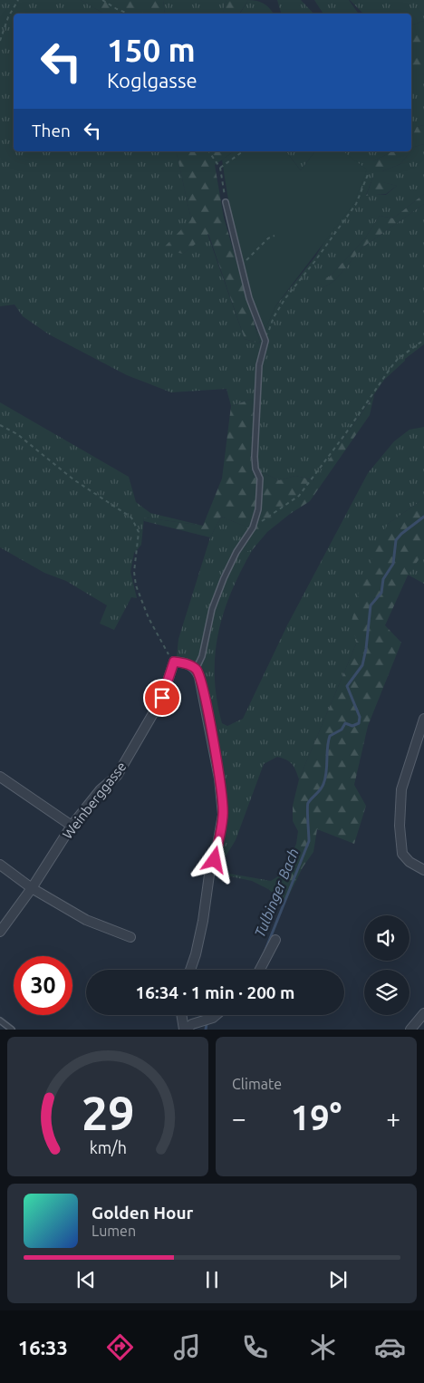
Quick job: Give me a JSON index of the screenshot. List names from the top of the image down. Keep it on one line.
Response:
{"streets":{"street":["Weinberggasse"]},"water":["Tulbinger Bach"],"page":{"turn":["150 m","Koglgasse"],"then":"Then","limit":"30","trip":"16:34 · 1 min · 200 m","tile":"Climate","heat":["−","19°","+"],"song":["Golden Hour","Lumen"],"tabs":"16:33","gauge":["29","km/h"]}}
